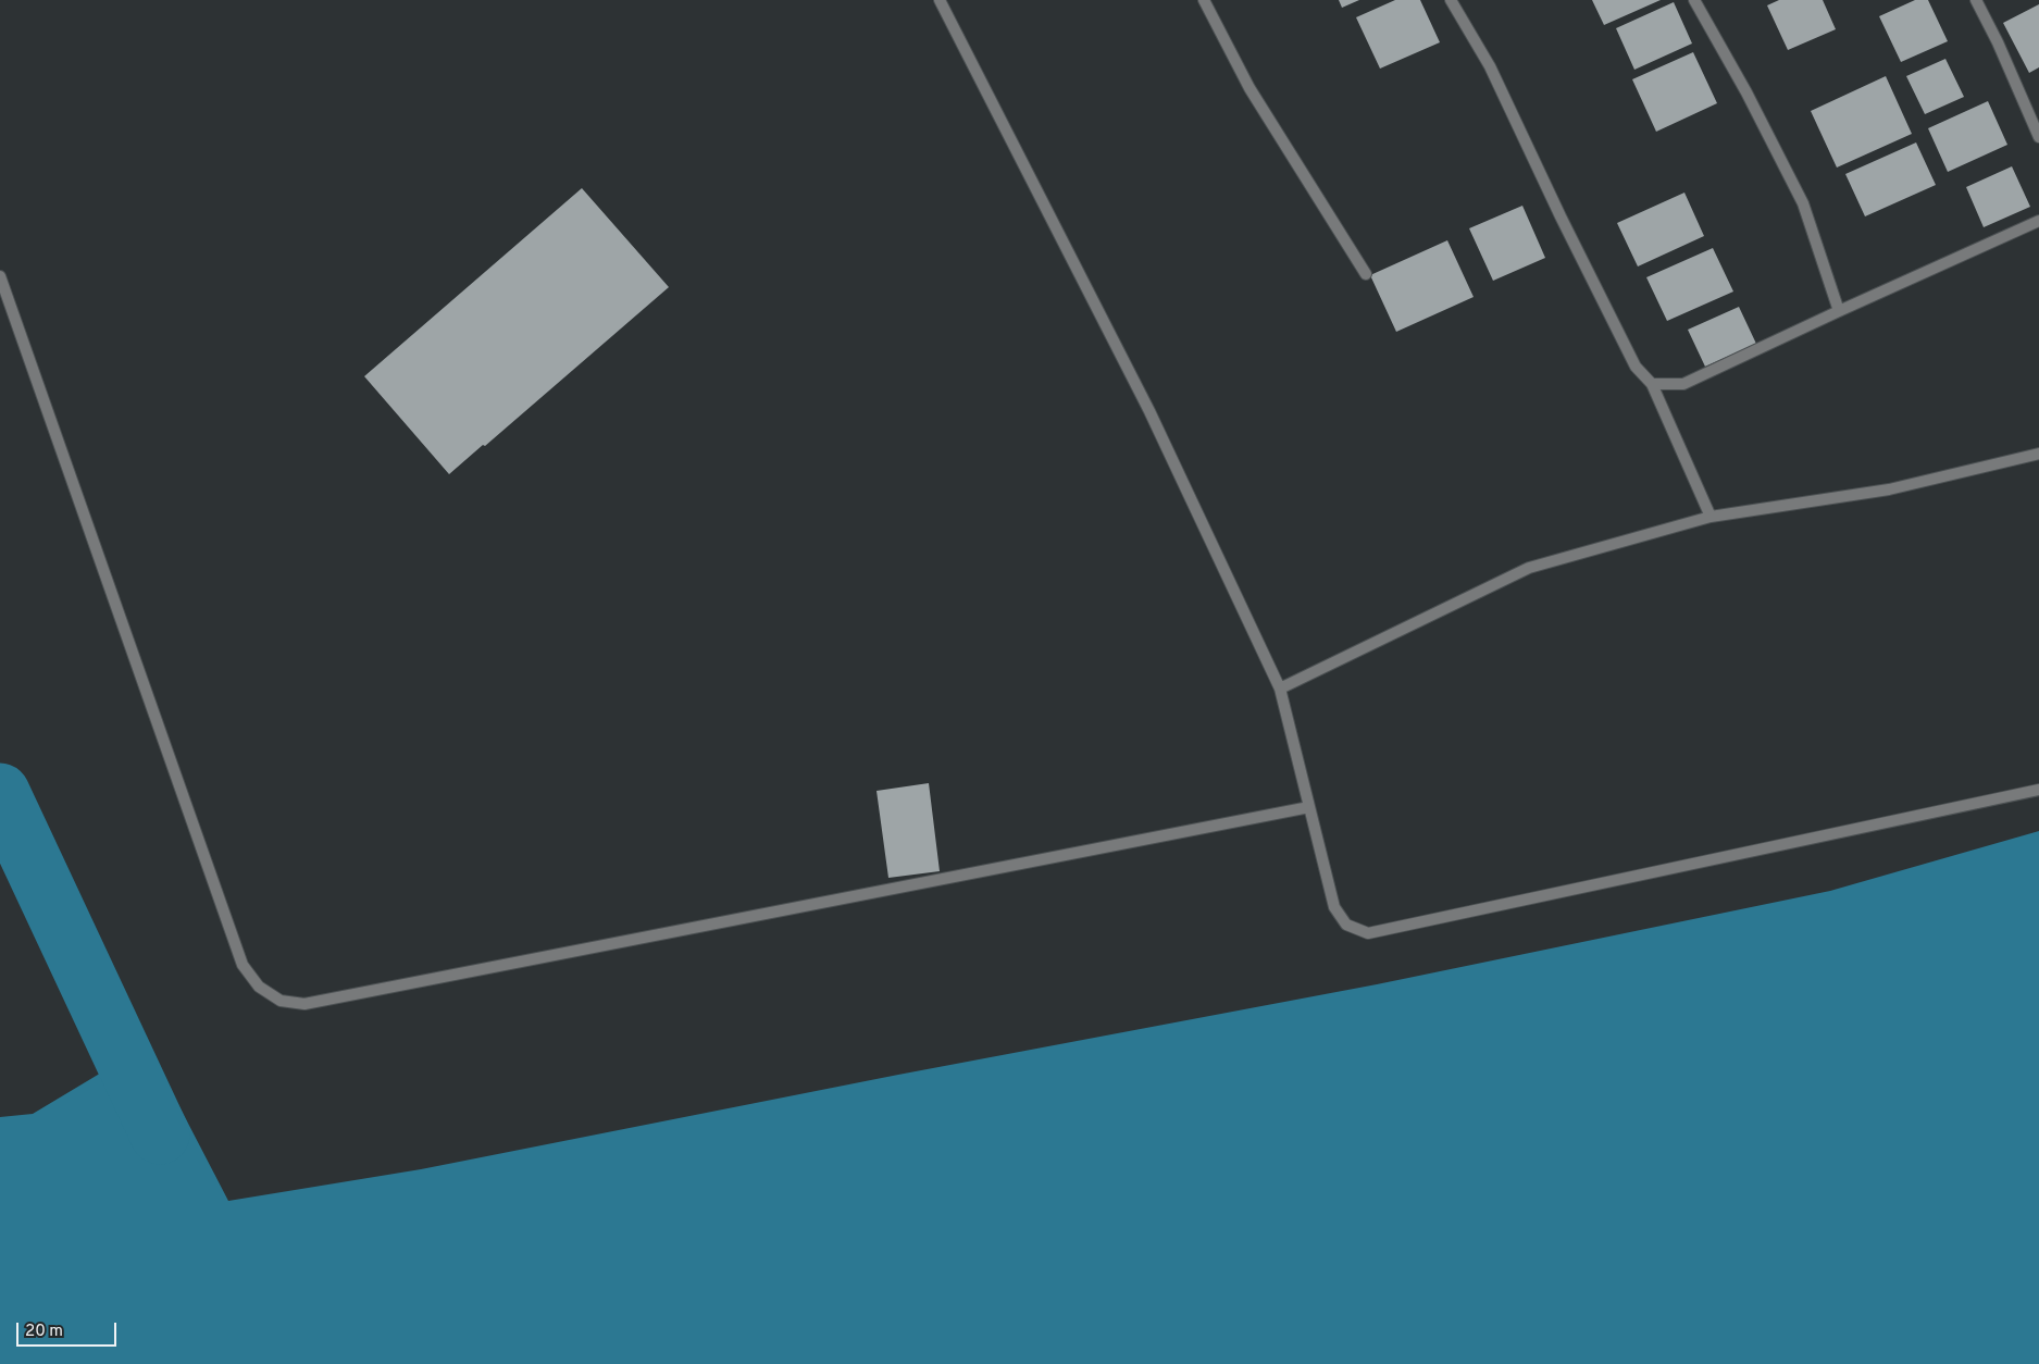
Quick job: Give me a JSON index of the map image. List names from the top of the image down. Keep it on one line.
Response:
{"scale_bar":"20 m"}
